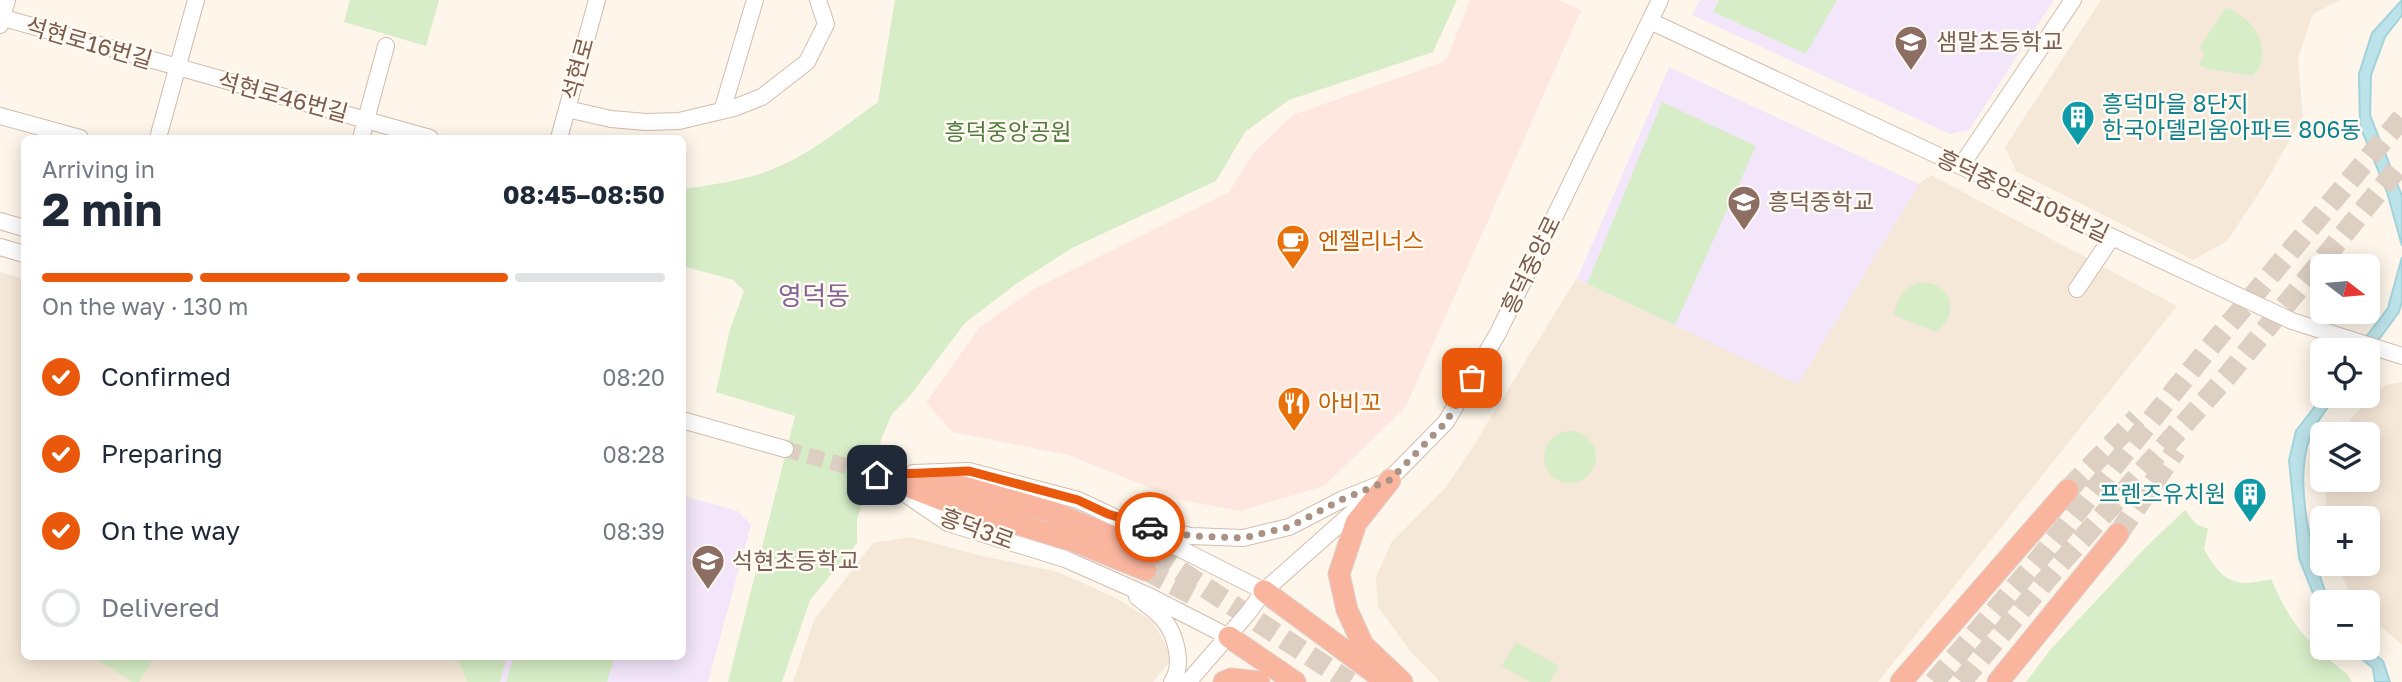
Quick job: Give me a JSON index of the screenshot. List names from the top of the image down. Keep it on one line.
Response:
{"streets":{"street":["석현로16번길","석현로","석현로46번길","흥덕중앙로105번길","흥덕중앙로","흥덕3로"]},"crossings":[["석현로16번길","석현로46번길"],["흥덕중앙로105번길","흥덕중앙로"],["흥덕중앙로","흥덕3로"]],"districts":["영덕동"],"parks":["흥덕중앙공원"],"places":{"school or university":["샘말초등학교","흥덕중학교","석현초등학교"],"building":["흥덕마을 8단지 한국아델리움아파트 806동","프렌즈유치원"],"cafe":["엔젤리너스"],"restaurant":["아비꼬"]},"north":"right","page":{"heading":["2 min","Arriving in","08:45–08:50"],"map_buttons":["+","−"],"bar":"On the way · 130 m","list":[["Confirmed","08:20"],["Preparing","08:28"],["On the way","08:39"],"Delivered"]}}
